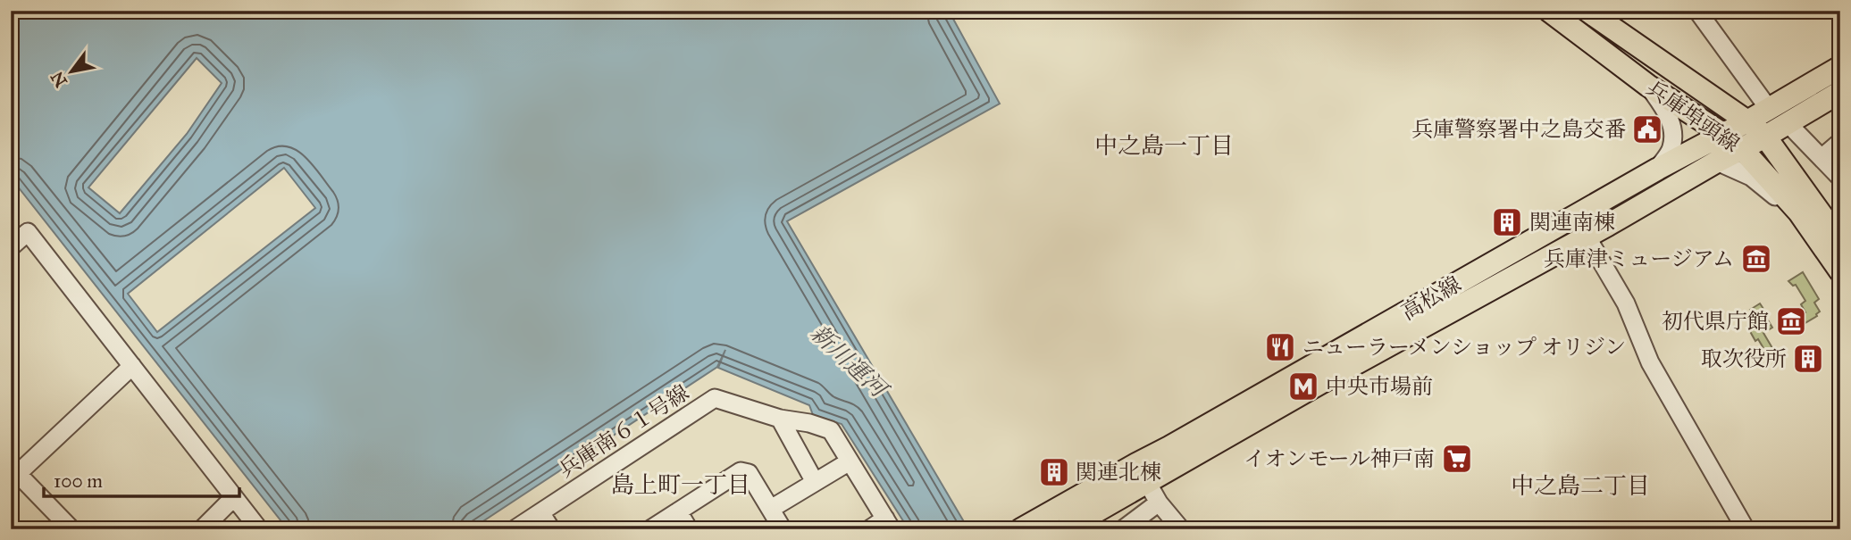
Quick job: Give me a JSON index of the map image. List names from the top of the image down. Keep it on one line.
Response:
{"streets":{"main road":["兵庫埠頭線","高松線"],"street":["兵庫南６１号線"]},"crossings":[["兵庫埠頭線","高松線"]],"districts":["中之島一丁目","島上町一丁目","中之島二丁目"],"water":["新川運河"],"places":{"public building":["兵庫警察署中之島交番"],"building":["関連南棟","取次役所","関連北棟"],"museum":["兵庫津ミュージアム","初代県庁館"],"restaurant":["ニューラーメンショップ オリジン"],"metro station":["中央市場前"],"supermarket":["イオンモール神戸南"]},"scale_bar":"100 m","north":"bottom left"}
